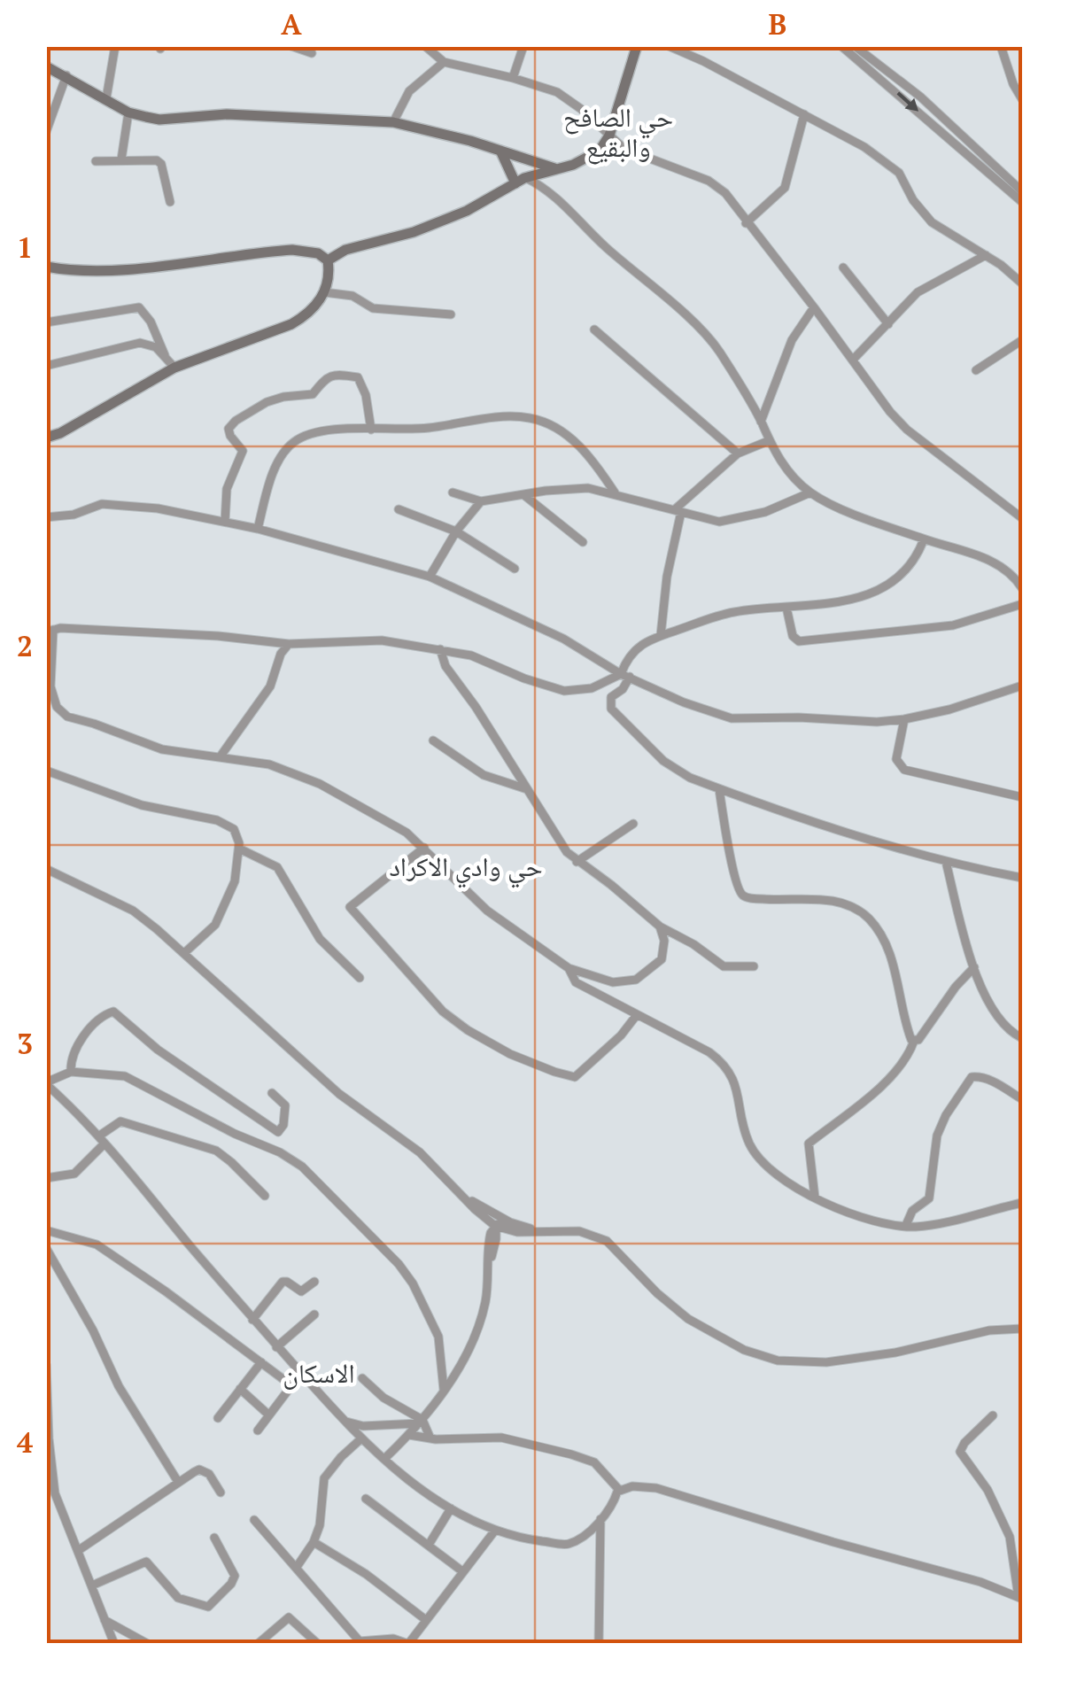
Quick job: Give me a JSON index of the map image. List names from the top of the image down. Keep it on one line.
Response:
{"districts":["حي الصافح والبقيع","حي وادي الاكراد","الاسكان"],"grid":{"columns":["A","B"],"rows":["1","2","3","4"]}}
